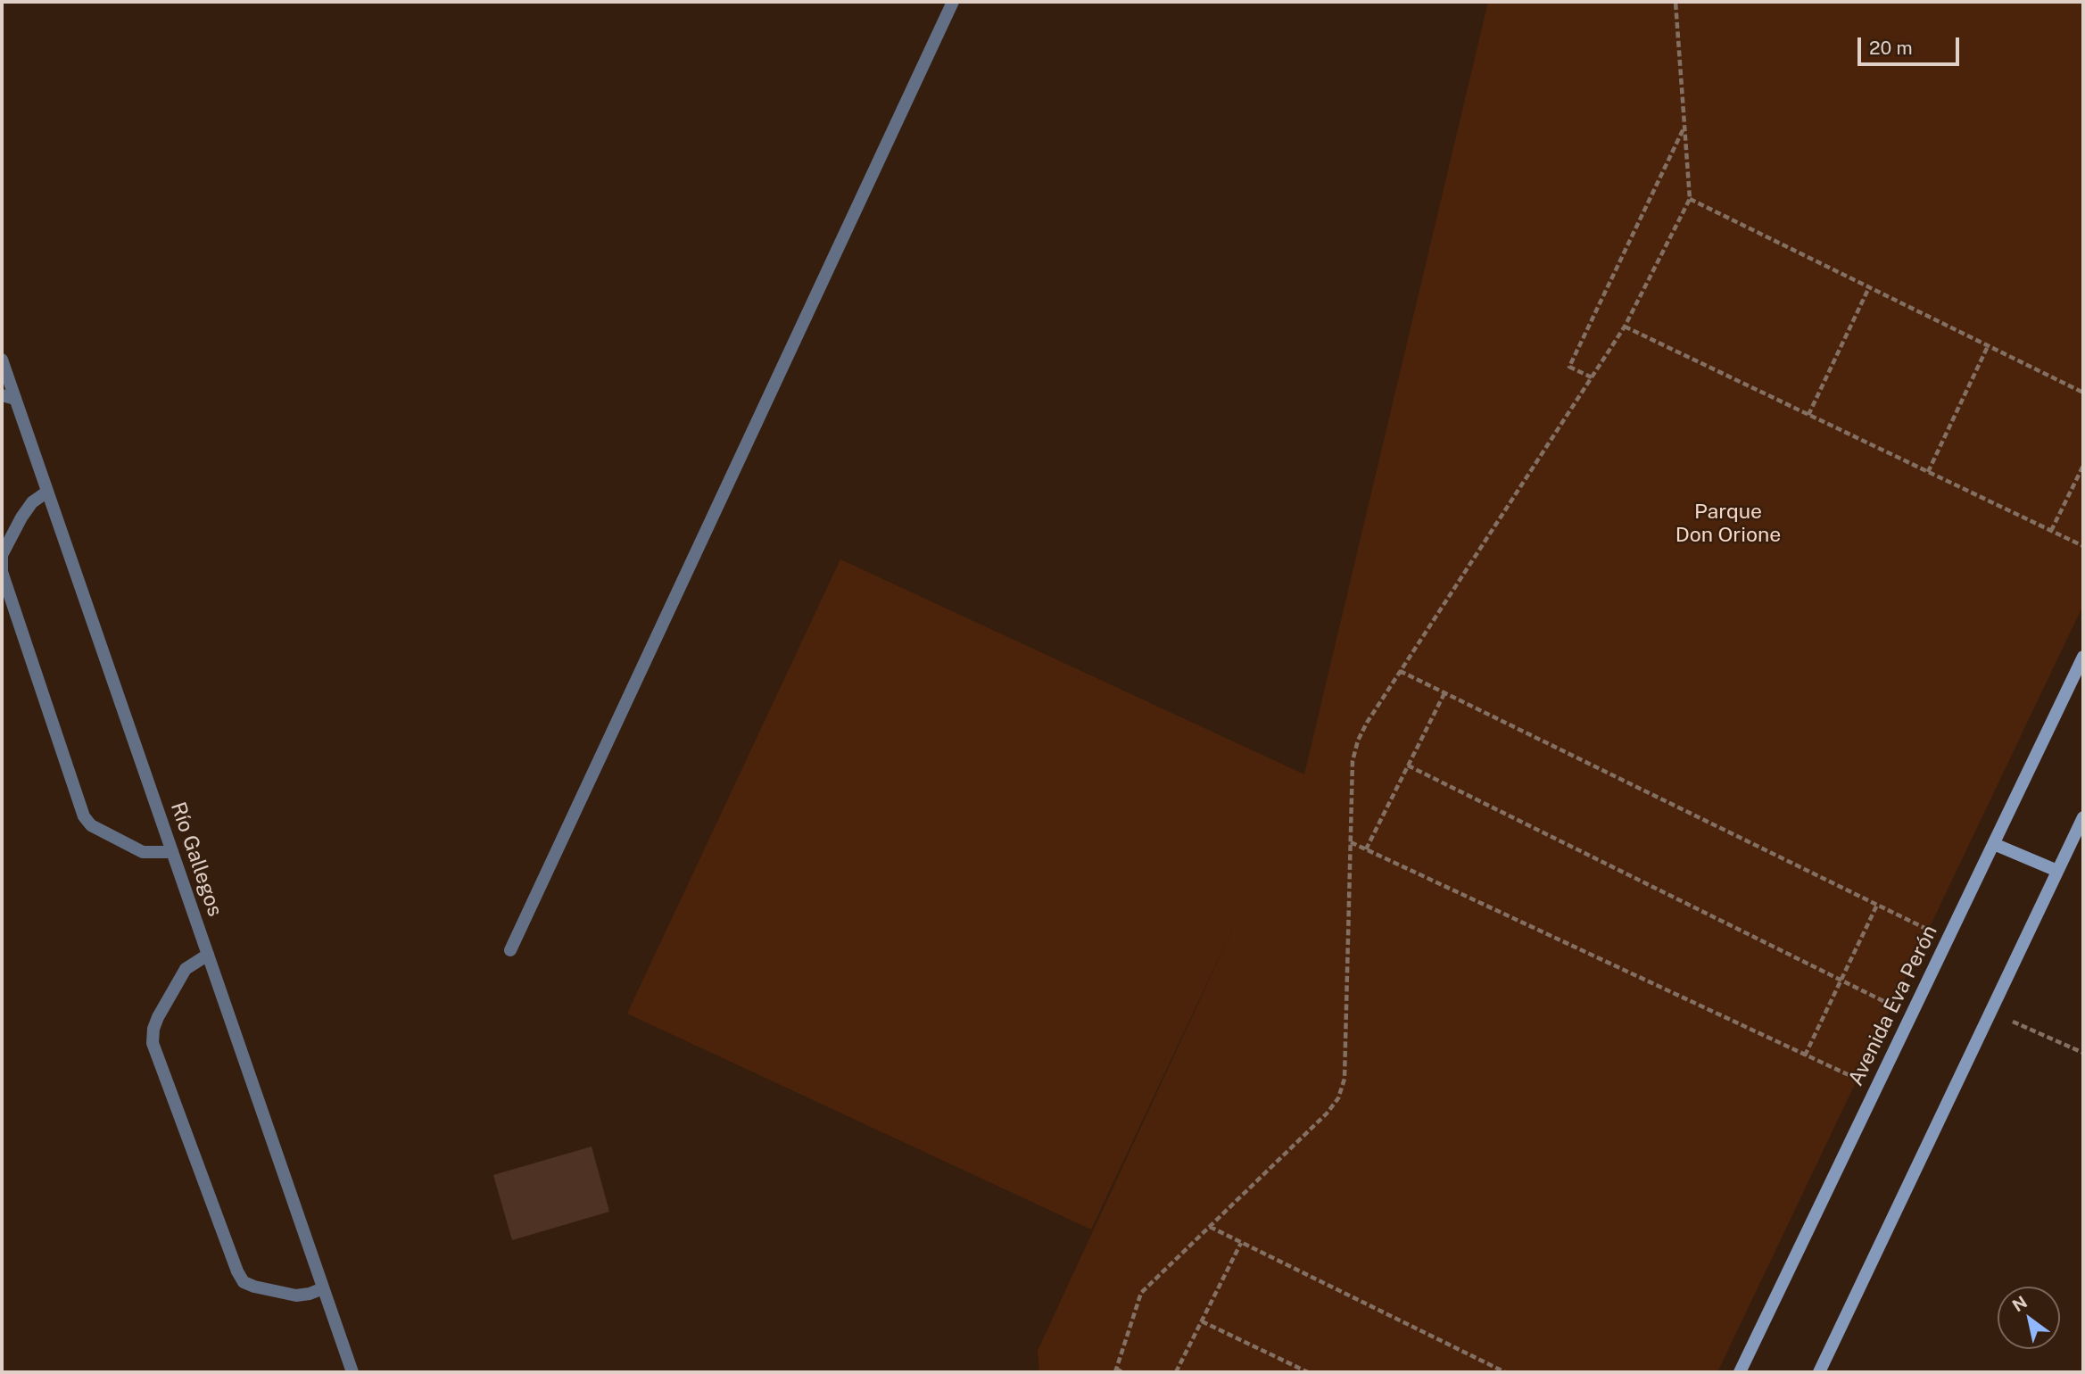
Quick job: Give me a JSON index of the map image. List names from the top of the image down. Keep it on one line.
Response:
{"streets":{"main road":["Avenida Eva Perón"],"street":["Río Gallegos"]},"parks":["Parque Don Orione"],"scale_bar":"20 m","north":"top left"}
